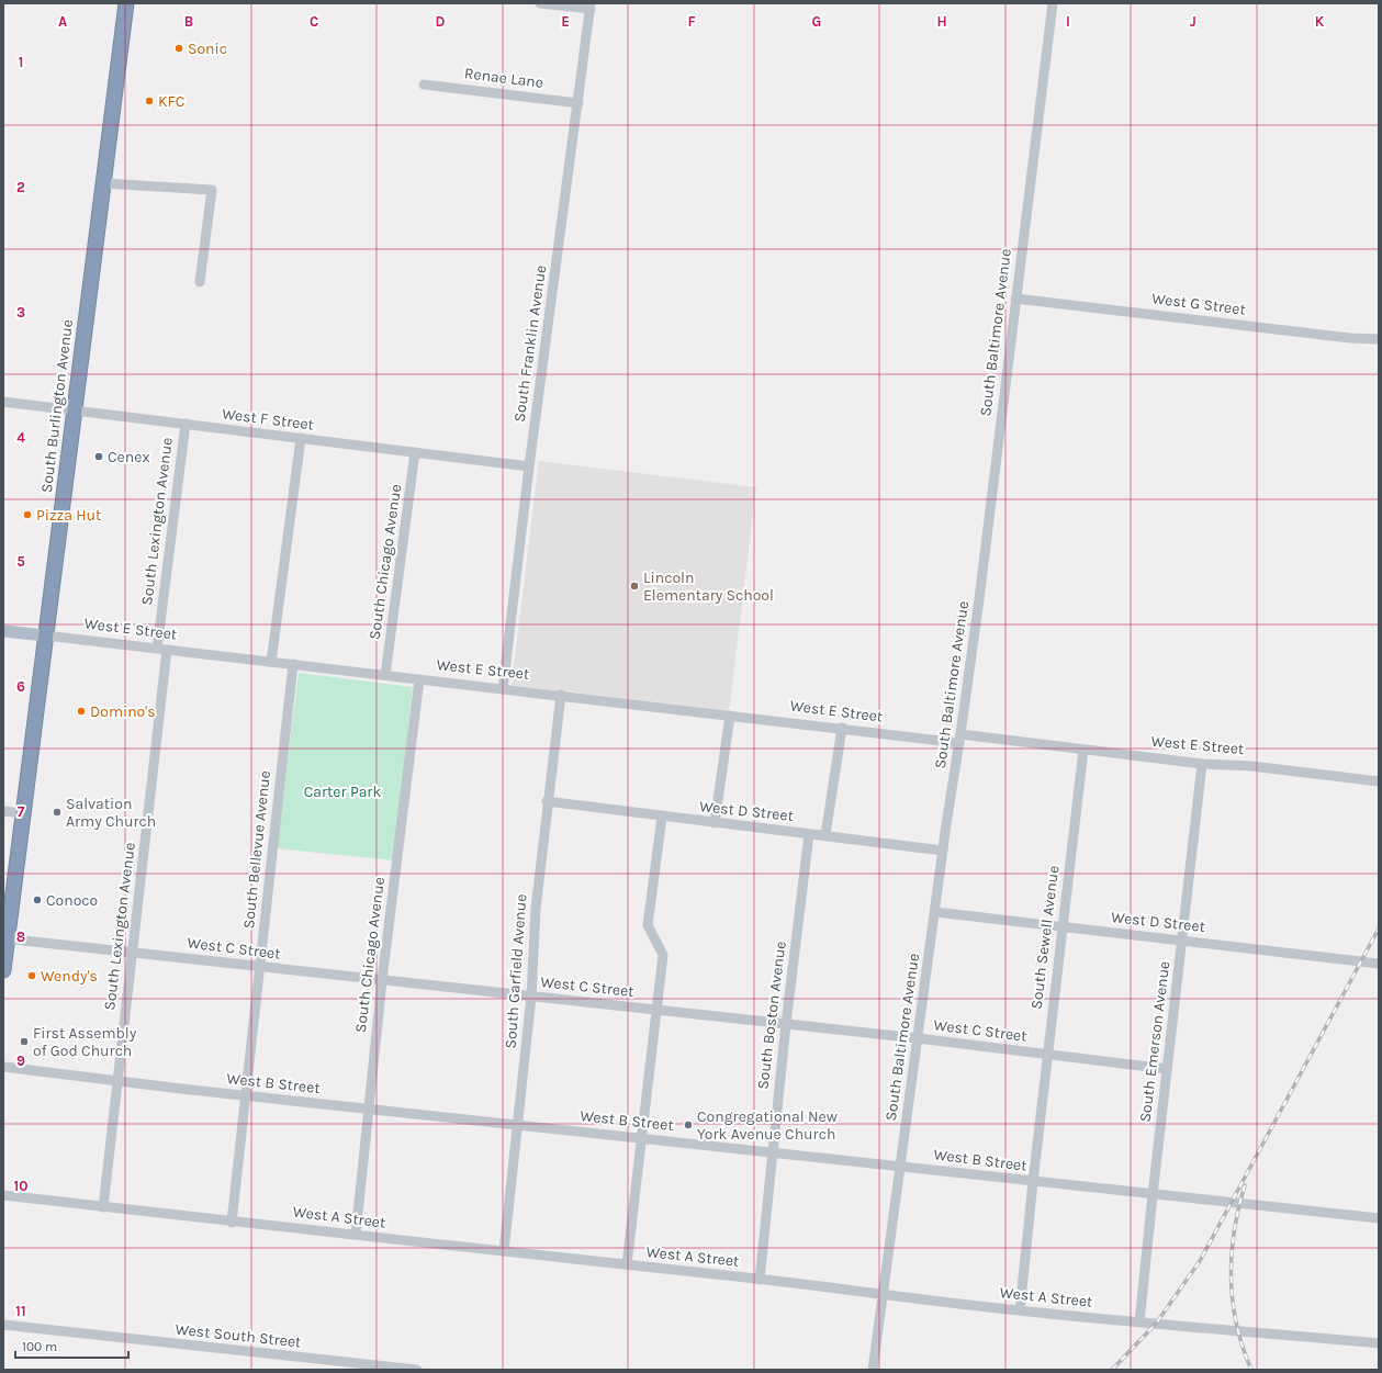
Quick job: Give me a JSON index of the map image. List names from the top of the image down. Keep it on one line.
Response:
{"streets":{"highway":["South Burlington Avenue"],"main road":["West E Street"],"street":["Renae Lane","West G Street","South Baltimore Avenue","South Franklin Avenue","West F Street","South Lexington Avenue","South Chicago Avenue","West D Street","South Bellevue Avenue","South Sewell Avenue","West C Street","South Garfield Avenue","South Boston Avenue","South Emerson Avenue","West B Street","West A Street","West South Street"]},"crossings":[["Renae Lane","South Franklin Avenue"],["West G Street","South Baltimore Avenue"],["South Baltimore Avenue","West E Street"],["South Baltimore Avenue","West D Street"],["South Baltimore Avenue","West C Street"],["South Baltimore Avenue","West B Street"],["South Baltimore Avenue","West A Street"],["South Franklin Avenue","West F Street"],["South Franklin Avenue","West E Street"],["South Burlington Avenue","West F Street"],["South Burlington Avenue","West E Street"],["South Burlington Avenue","West C Street"],["West F Street","South Lexington Avenue"],["West F Street","South Chicago Avenue"],["South Lexington Avenue","West E Street"],["South Lexington Avenue","West C Street"],["South Lexington Avenue","West B Street"],["South Lexington Avenue","West A Street"],["South Chicago Avenue","West E Street"],["South Chicago Avenue","West C Street"],["South Chicago Avenue","West B Street"],["South Chicago Avenue","West A Street"],["West E Street","South Bellevue Avenue"],["West E Street","South Sewell Avenue"],["West E Street","South Garfield Avenue"],["West E Street","South Emerson Avenue"],["West D Street","South Sewell Avenue"],["West D Street","South Garfield Avenue"],["West D Street","South Boston Avenue"],["West D Street","South Emerson Avenue"],["South Bellevue Avenue","West C Street"],["South Bellevue Avenue","West B Street"],["South Bellevue Avenue","West A Street"],["South Sewell Avenue","West C Street"],["South Sewell Avenue","West B Street"],["South Sewell Avenue","West A Street"],["West C Street","South Garfield Avenue"],["West C Street","South Boston Avenue"],["West C Street","South Emerson Avenue"],["South Garfield Avenue","West B Street"],["South Garfield Avenue","West A Street"],["South Boston Avenue","West B Street"],["South Boston Avenue","West A Street"],["South Emerson Avenue","West B Street"],["South Emerson Avenue","West A Street"]],"parks":["Carter Park"],"places":["Sonic","KFC","Cenex","Pizza Hut","Lincoln Elementary School","Domino's","Salvation Army Church","Conoco","Wendy's","First Assembly of God Church","Congregational New York Avenue Church"],"scale_bar":"100 m","grid":{"columns":["A","B","C","D","E","F","G","H","I","J","K"],"rows":["1","2","3","4","5","6","7","8","9","10","11"]}}
